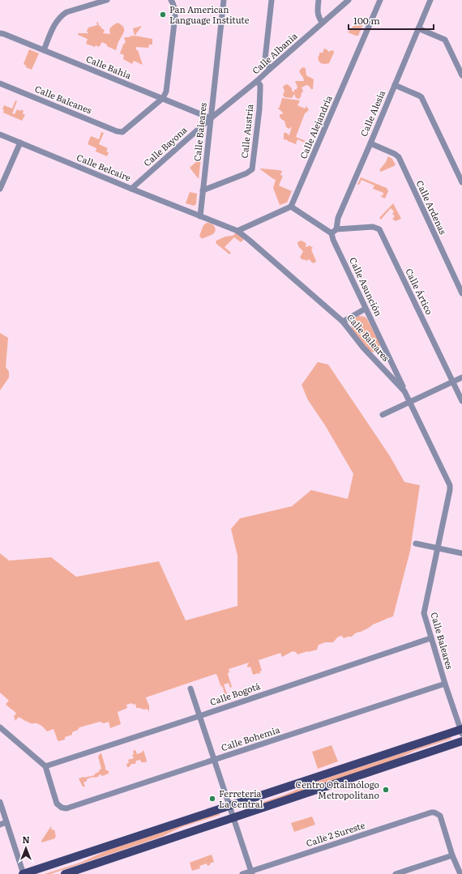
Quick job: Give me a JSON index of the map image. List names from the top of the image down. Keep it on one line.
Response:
{"streets":{"street":["Calle Albania","Calle Bahía","Calle Balcanes","Calle Alesia","Calle Alejandría","Calle Austria","Calle Baleares","Calle Bayona","Calle Belcaire","Calle Ardenas","Calle Asunción","Calle Ártico","Calle Bogotá","Calle Bohemia","Calle 2 Sureste"]},"crossings":[["Calle Albania","Calle Bahía"],["Calle Albania","Calle Austria"],["Calle Albania","Calle Baleares"],["Calle Albania","Calle Bayona"],["Calle Bahía","Calle Balcanes"],["Calle Bahía","Calle Baleares"],["Calle Bahía","Calle Bayona"],["Calle Alesia","Calle Ardenas"],["Calle Alesia","Calle Asunción"],["Calle Alesia","Calle Ártico"],["Calle Austria","Calle Baleares"],["Calle Baleares","Calle Bayona"],["Calle Baleares","Calle Belcaire"],["Calle Baleares","Calle Asunción"],["Calle Baleares","Calle Bogotá"],["Calle Baleares","Calle Bohemia"],["Calle Bayona","Calle Belcaire"],["Calle Asunción","Calle Ártico"],["Calle Bogotá","Calle Bohemia"]],"places":["Pan American Language Institute","Centro Oftalmólogo Metropolitano","Ferretería La Central"],"scale_bar":"100 m","north":"top"}
